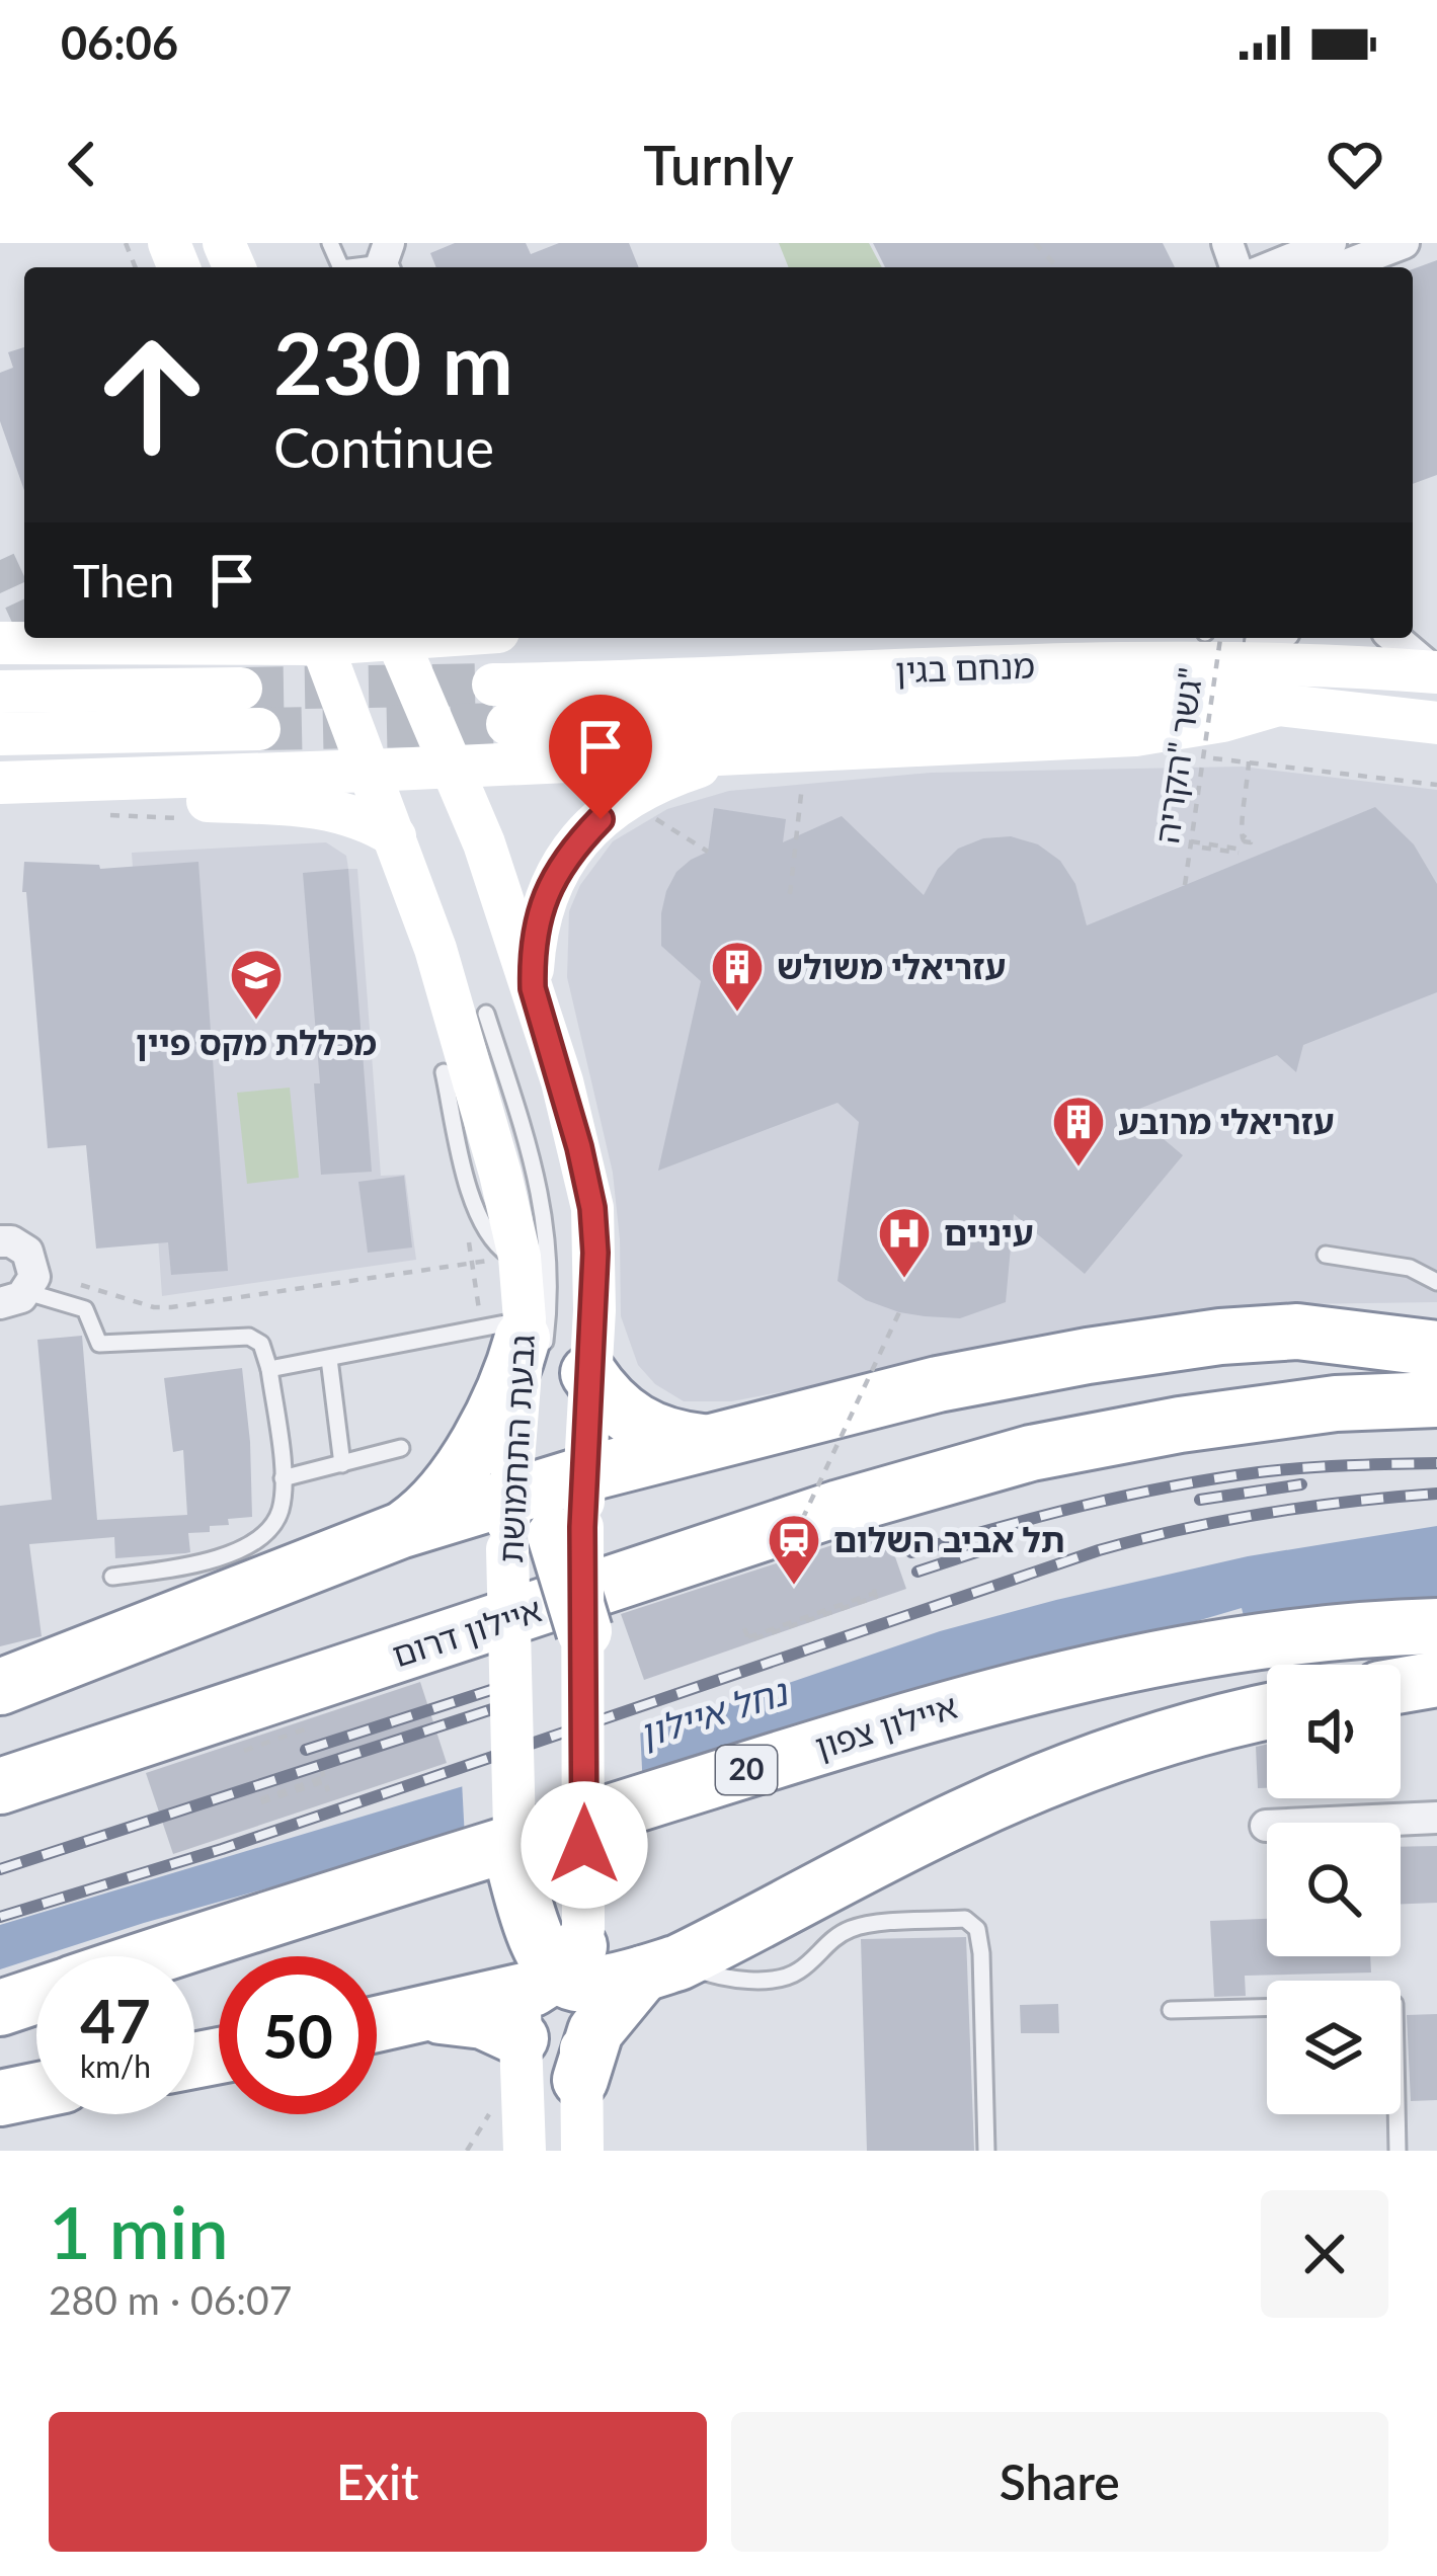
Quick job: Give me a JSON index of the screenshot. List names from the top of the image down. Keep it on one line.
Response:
{"streets":{"highway":["איילון דרום","איילון צפון","20"],"main road":["מנחם בגין","גבעת התחמושת"],"path":["גשר \"הקריה\""]},"water":["נחל איילון"],"places":{"building":["עזריאלי משולש","עזריאלי מרובע"],"school or university":["מכללת מקס פיין"],"hospital":["עיניים"],"station":["תל אביב השלום"]},"page":{"status":"06:06","header":"Turnly","turn":["230 m","Continue"],"then":"Then","speed":"47 km/h","limit":"50","heading":["1 min","280 m · 06:07"],"buttons":["Exit","Share"]}}
